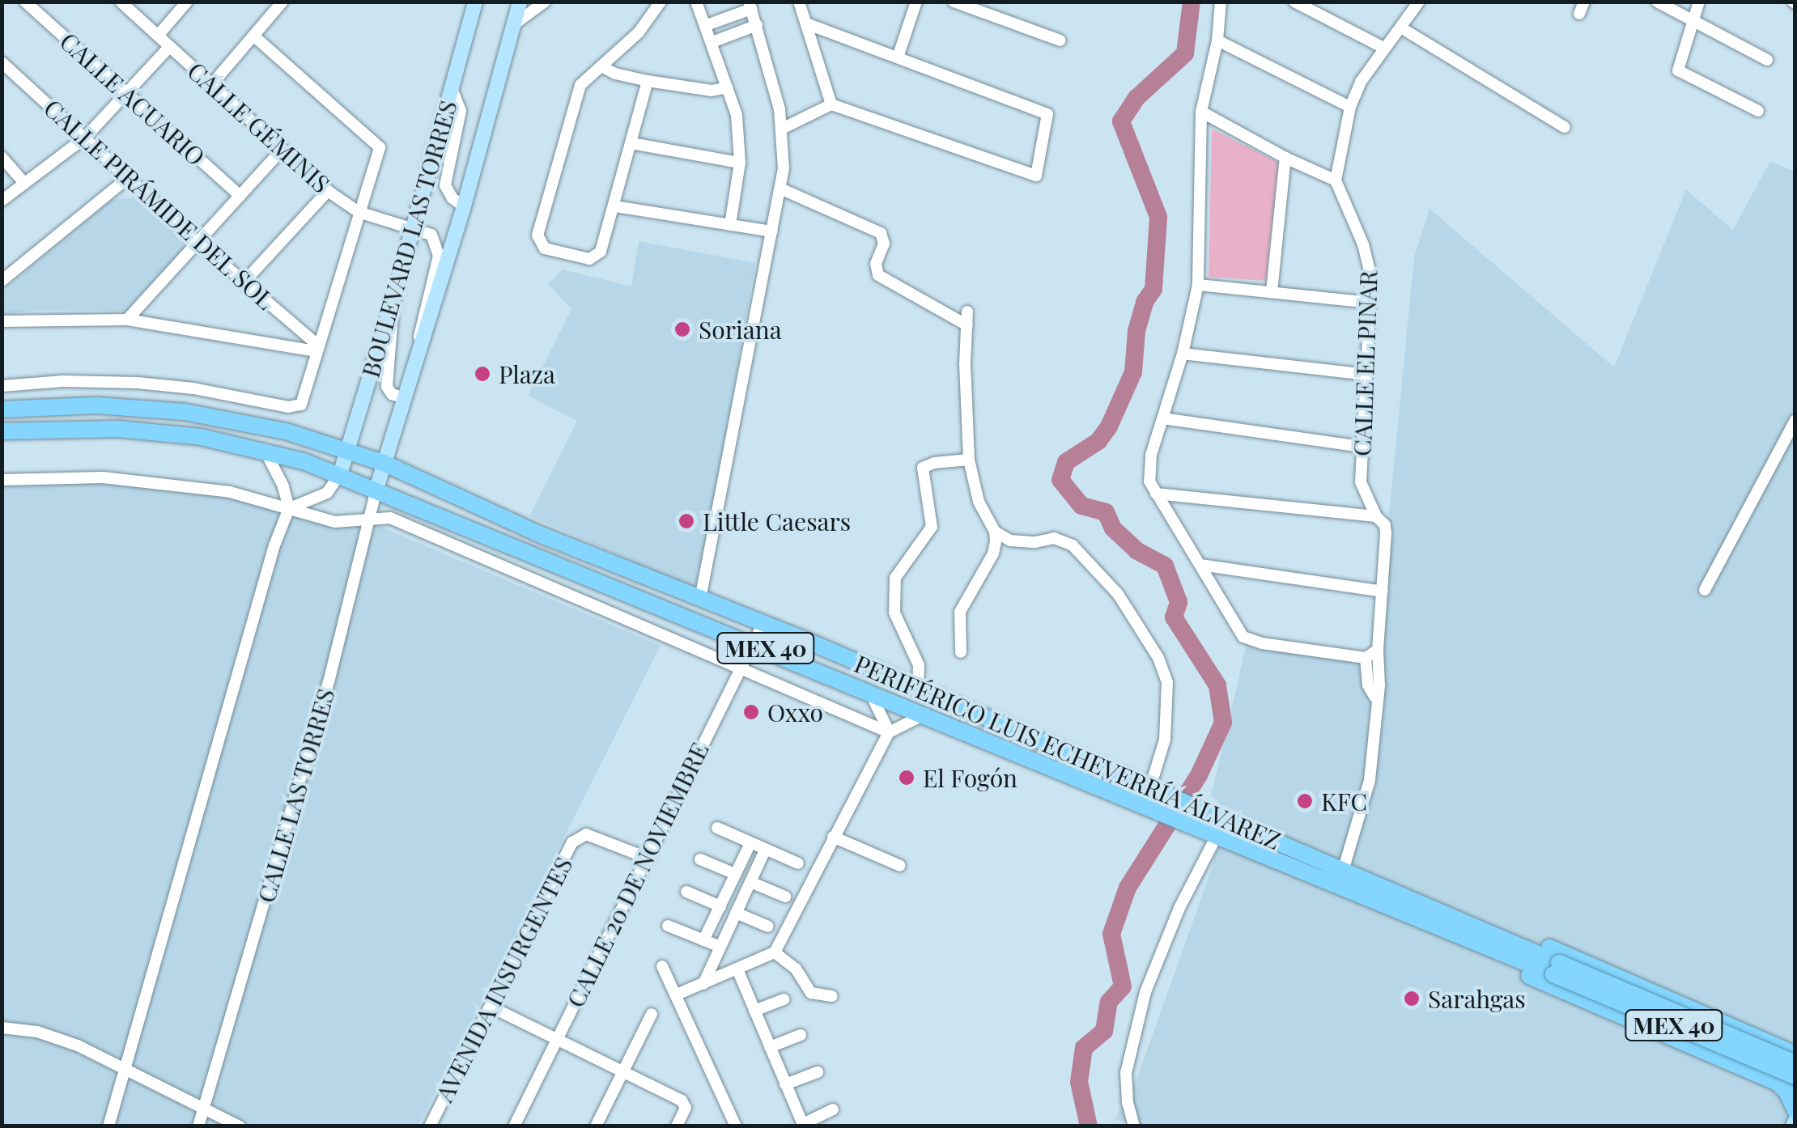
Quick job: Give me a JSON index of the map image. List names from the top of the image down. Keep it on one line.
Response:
{"streets":{"highway":["MEX 40","PERIFÉRICO LUIS ECHEVERRÍA ÁLVAREZ"],"main road":["BOULEVARD LAS TORRES","CALLE LAS TORRES"],"street":["CALLE ACUARIO","CALLE GÉMINIS","CALLE PIRÁMIDE DEL SOL","CALLE EL PINAR","CALLE 20 DE NOVIEMBRE","AVENIDA INSURGENTES"]},"crossings":[["CALLE GÉMINIS","BOULEVARD LAS TORRES"],["BOULEVARD LAS TORRES","PERIFÉRICO LUIS ECHEVERRÍA ÁLVAREZ"],["BOULEVARD LAS TORRES","CALLE LAS TORRES"],["CALLE EL PINAR","PERIFÉRICO LUIS ECHEVERRÍA ÁLVAREZ"],["PERIFÉRICO LUIS ECHEVERRÍA ÁLVAREZ","CALLE LAS TORRES"],["PERIFÉRICO LUIS ECHEVERRÍA ÁLVAREZ","CALLE 20 DE NOVIEMBRE"],["CALLE 20 DE NOVIEMBRE","AVENIDA INSURGENTES"]],"places":["Soriana","Plaza","Little Caesars","Oxxo","El Fogón","KFC","Sarahgas"]}
